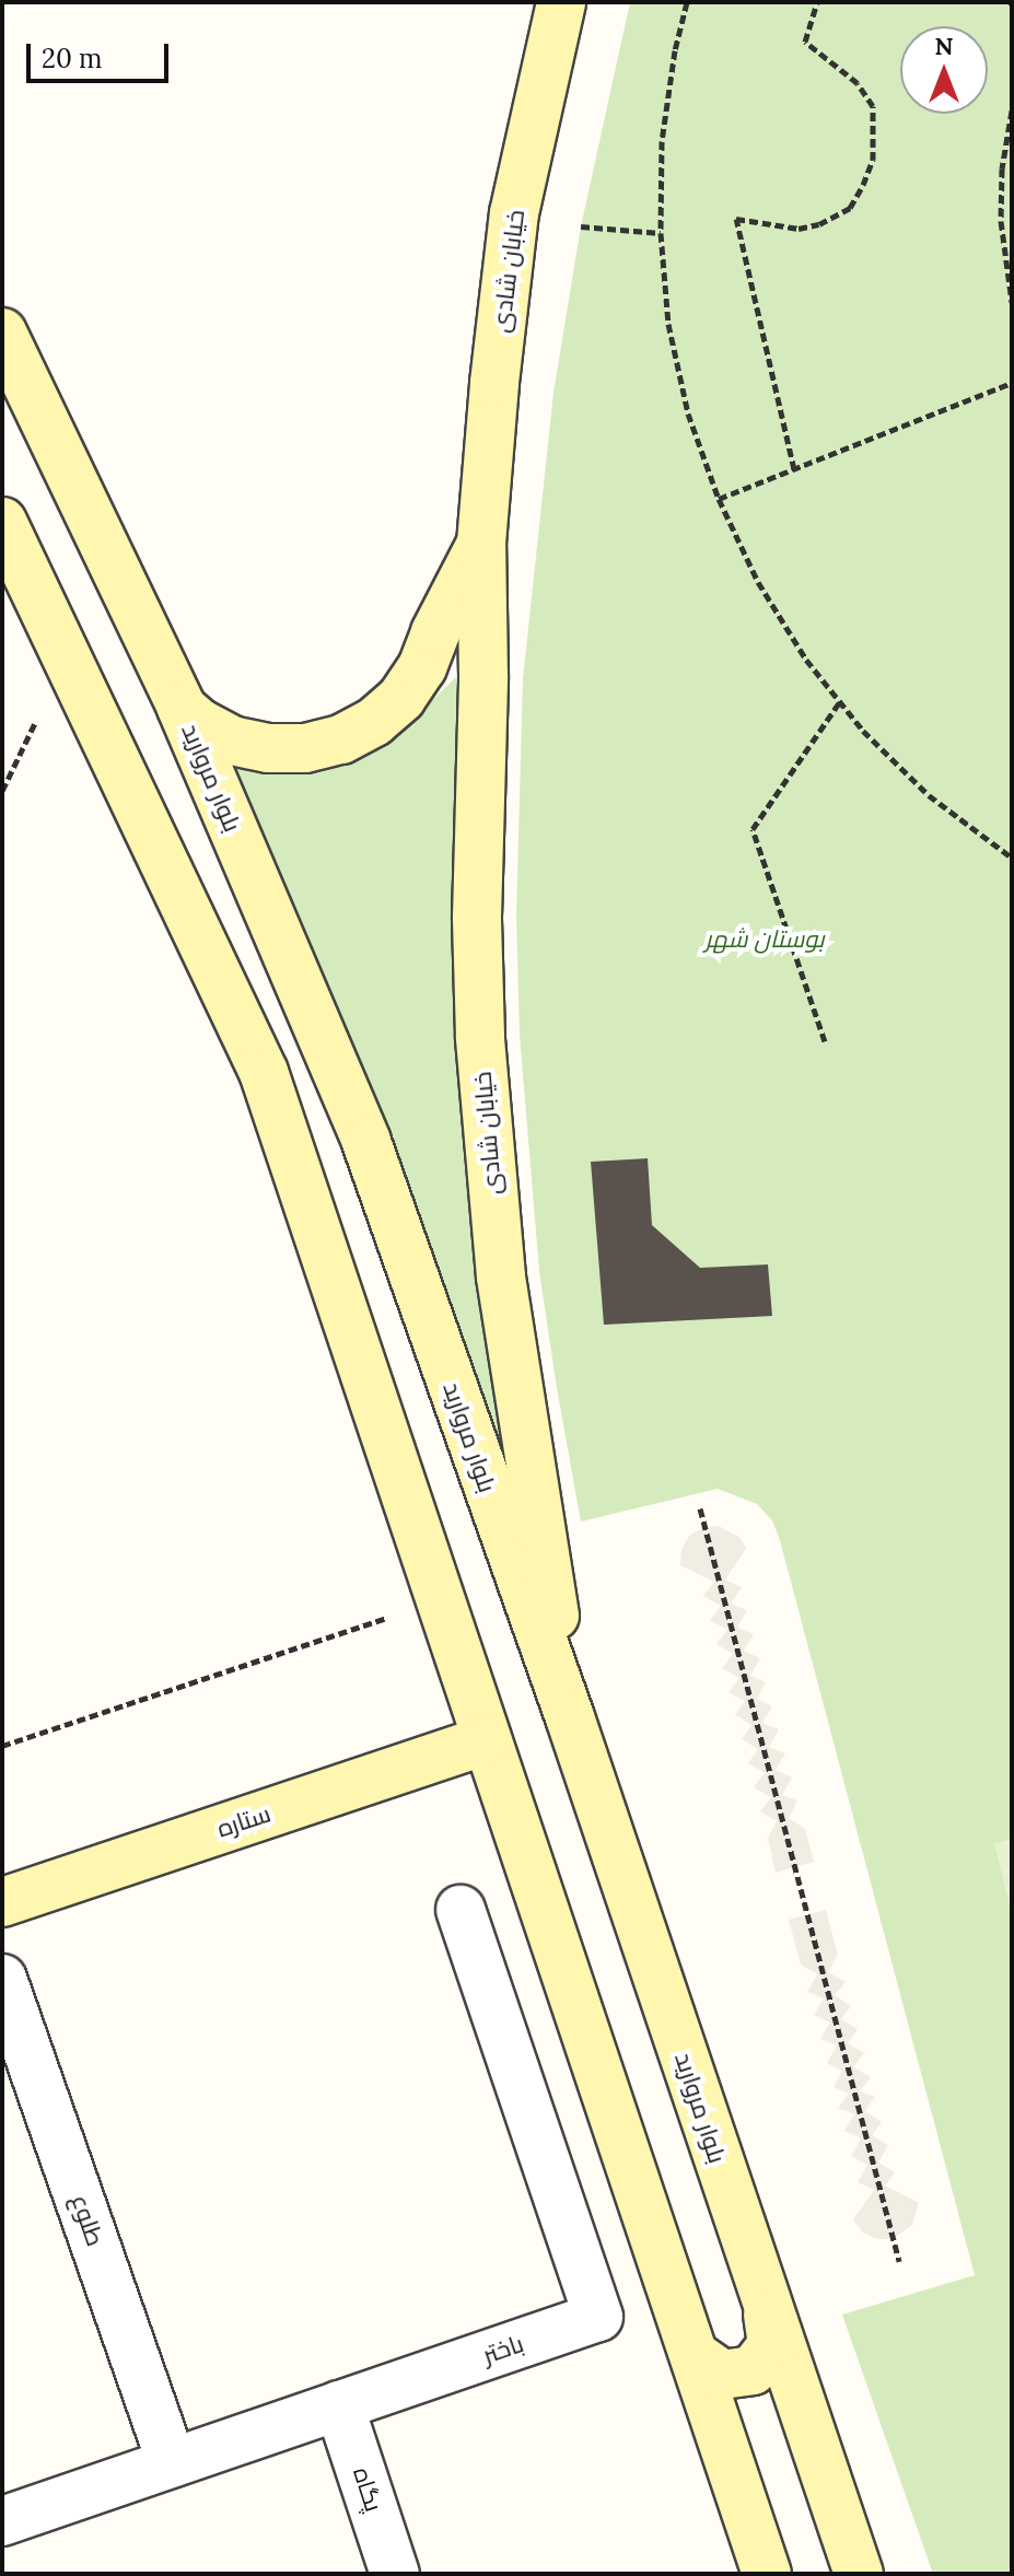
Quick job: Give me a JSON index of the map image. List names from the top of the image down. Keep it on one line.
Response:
{"streets":{"street":["خیابان شادی","بلوار مروارید","ستاره","طلوع","باختر","پگاه"]},"crossings":[["خیابان شادی","بلوار مروارید"],["طلوع","باختر"],["باختر","پگاه"]],"parks":["بوستان شهر"],"scale_bar":"20 m","north":"top"}
